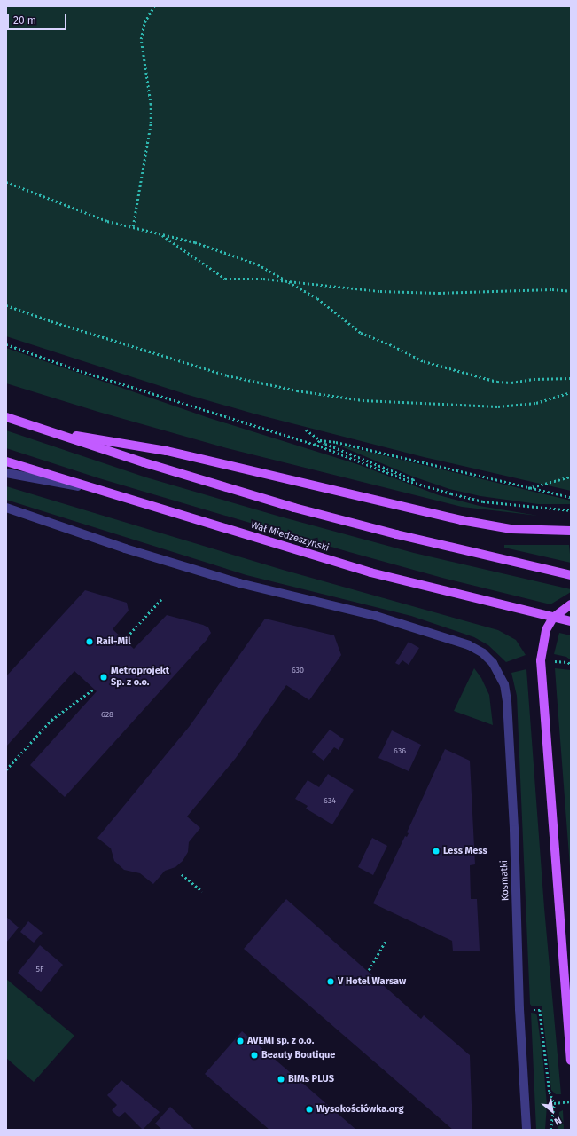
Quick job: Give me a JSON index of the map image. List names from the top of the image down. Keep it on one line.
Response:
{"streets":{"main road":["Wał Miedzeszyński"],"street":["Kosmatki"]},"places":["Rail-Mil","Metroprojekt Sp. z o.o.","Less Mess","V Hotel Warsaw","AVEMI sp. z o.o.","Beauty Boutique","BIMs PLUS","Wysokościówka.org"],"house_numbers":["630","628","636","634","5F"],"scale_bar":"20 m","north":"bottom right"}
